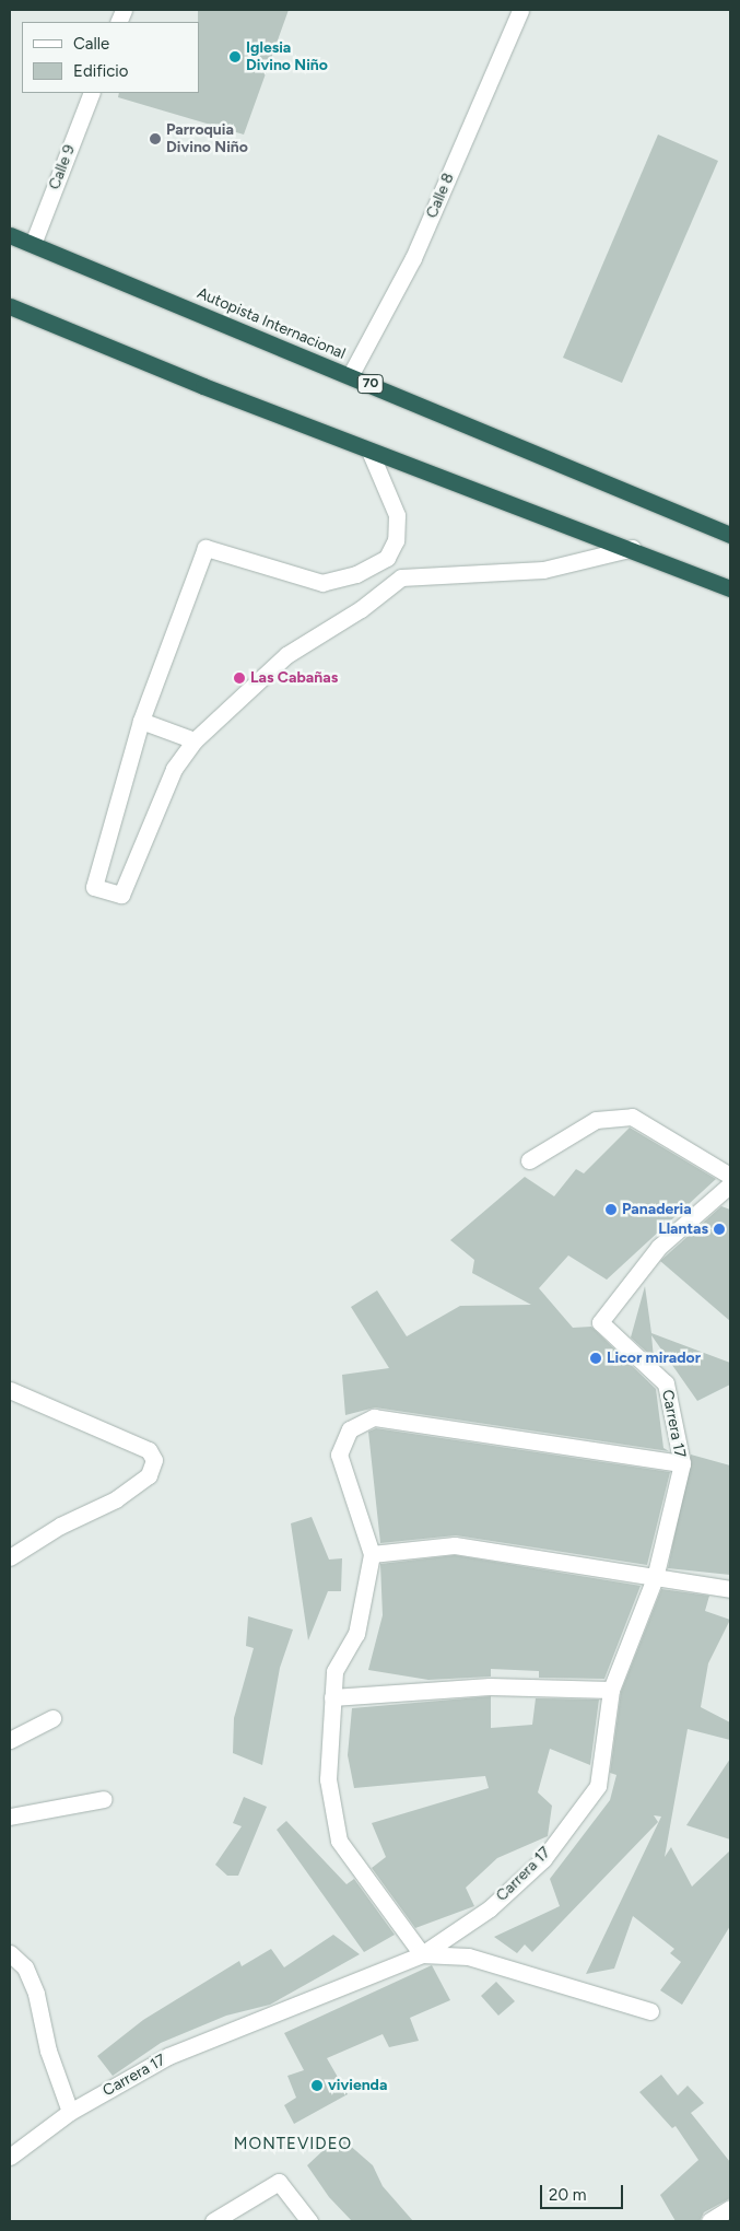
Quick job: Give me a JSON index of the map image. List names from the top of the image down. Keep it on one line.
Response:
{"streets":{"highway":["Autopista Internacional","70"],"street":["Calle 9","Calle 8","Carrera 17"]},"crossings":[["Calle 9","Autopista Internacional"],["Calle 8","Autopista Internacional"]],"districts":["MONTEVIDEO"],"places":["Iglesia Divino Niño","Parroquia Divino Niño","Las Cabañas","Panaderia","Llantas","Licor mirador","vivienda"],"legend":["Calle","Edificio"],"scale_bar":"20 m"}
